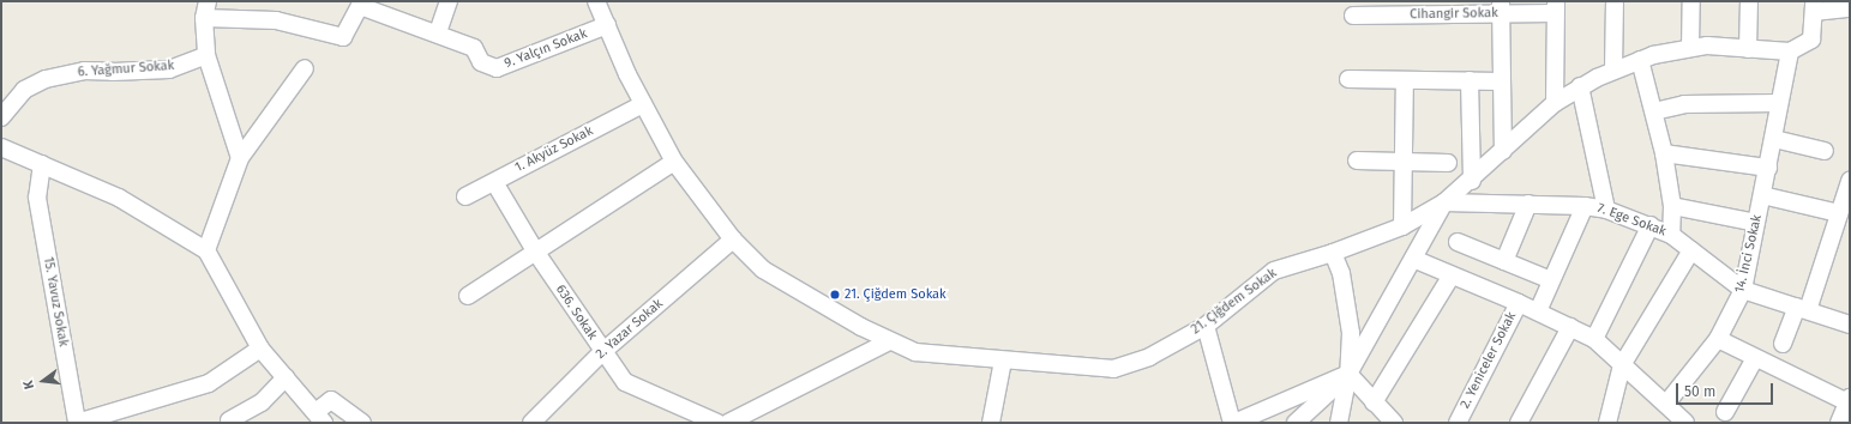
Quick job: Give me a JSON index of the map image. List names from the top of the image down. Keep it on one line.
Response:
{"streets":{"street":["Cihangir Sokak","9. Yalçın Sokak","6. Yağmur Sokak","1. Akyüz Sokak","7. Ege Sokak","14. İnci Sokak","15. Yavuz Sokak","21. Çiğdem Sokak","636. Sokak","2. Yazar Sokak","2. Yeniceler Sokak"]},"crossings":[["9. Yalçın Sokak","21. Çiğdem Sokak"],["1. Akyüz Sokak","21. Çiğdem Sokak"],["1. Akyüz Sokak","636. Sokak"],["7. Ege Sokak","14. İnci Sokak"],["7. Ege Sokak","21. Çiğdem Sokak"],["14. İnci Sokak","21. Çiğdem Sokak"],["14. İnci Sokak","2. Yeniceler Sokak"],["21. Çiğdem Sokak","2. Yazar Sokak"],["636. Sokak","2. Yazar Sokak"]],"places":["21. Çiğdem Sokak"],"scale_bar":"50 m","north":"left"}
